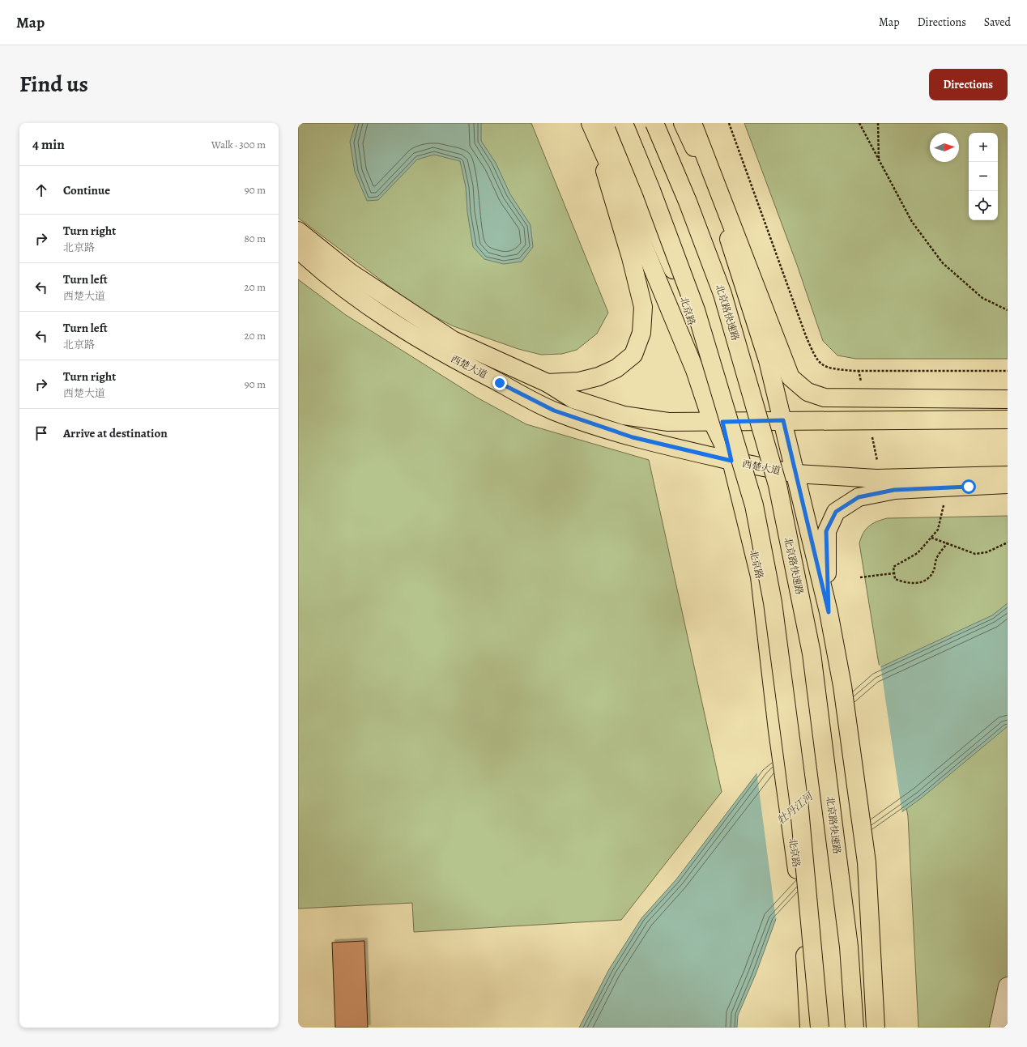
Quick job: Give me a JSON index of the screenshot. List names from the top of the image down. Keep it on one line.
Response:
{"streets":{"main road":["北京路","北京路快速路","西楚大道"]},"crossings":[["北京路","西楚大道"]],"water":["牡丹江河"],"north":"right","page":{"header":"Map","nav":["Map","Directions","Saved"],"title":"Find us","buttons":"Directions","heading":["4 min","Walk · 300 m"],"map_buttons":["+","−"],"list":[["Continue","90 m"],["Turn right","北京路","80 m"],["Turn left","西楚大道","20 m"],["Turn left","北京路","20 m"],["Turn right","西楚大道","90 m"],"Arrive at destination"]}}
